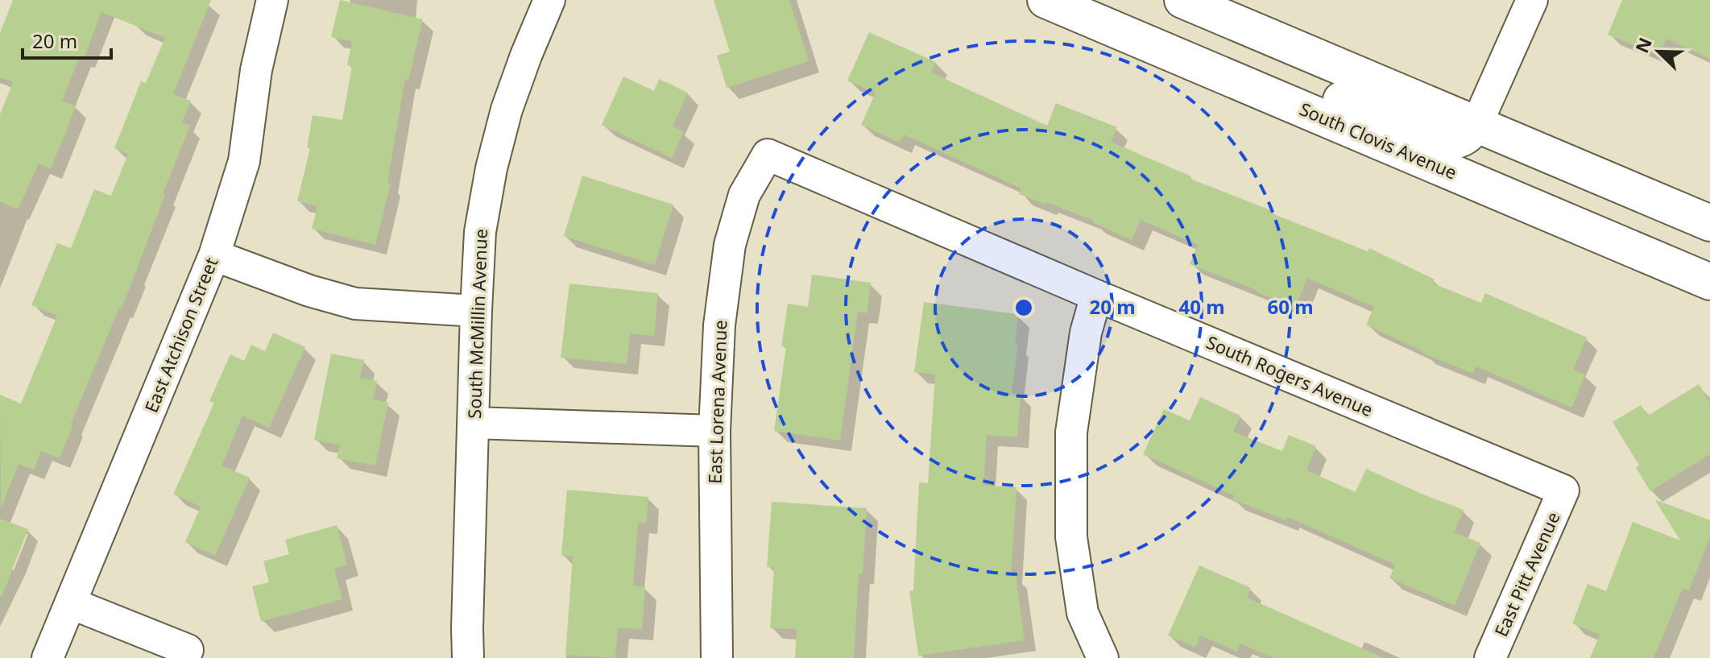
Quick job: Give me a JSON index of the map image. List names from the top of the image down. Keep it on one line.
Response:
{"streets":{"main road":["South Clovis Avenue"],"street":["South McMillin Avenue","East Atchison Street","South Rogers Avenue","East Lorena Avenue","East Pitt Avenue"]},"crossings":[["South Rogers Avenue","East Lorena Avenue"],["South Rogers Avenue","East Pitt Avenue"]],"scale_bar":"20 m","north":"top left","rings":["20 m","40 m","60 m"]}
